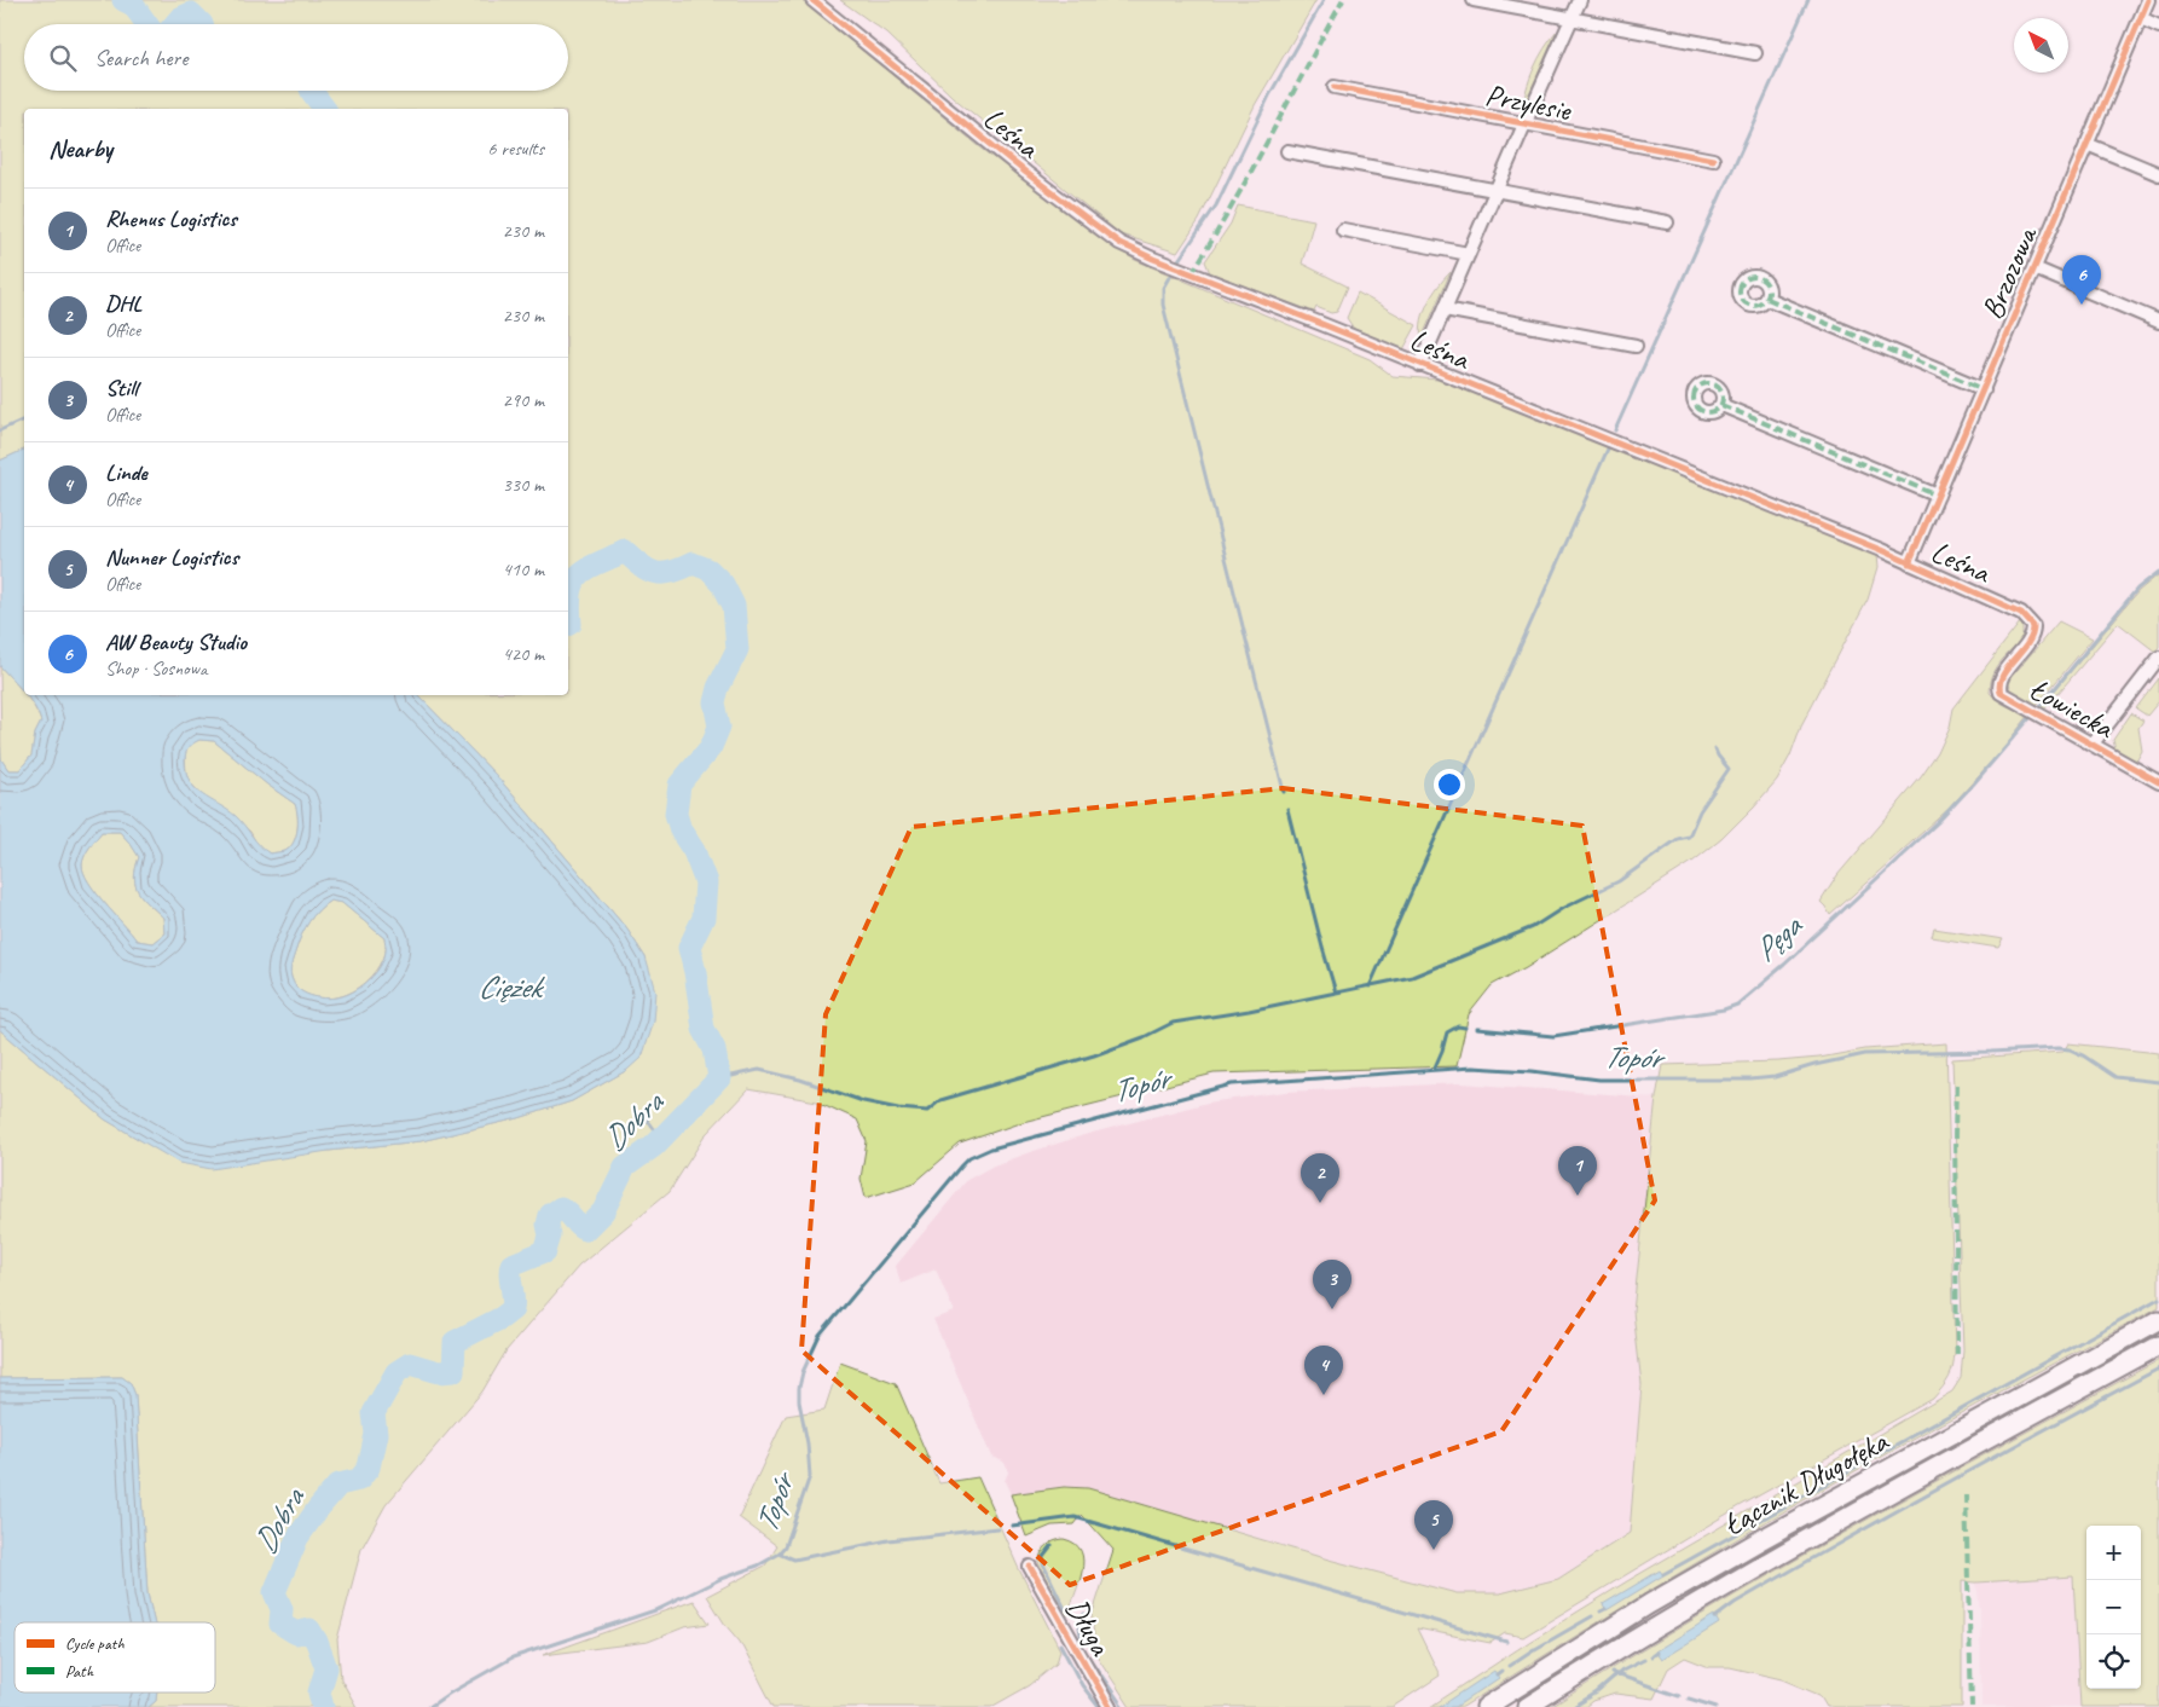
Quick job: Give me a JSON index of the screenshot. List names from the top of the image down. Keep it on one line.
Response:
{"streets":{"main road":["Łącznik Długołęka"],"street":["Przylesie","Leśna","Brzozowa","Łowiecka","Długa"]},"crossings":[["Przylesie","Leśna"],["Leśna","Brzozowa"],["Leśna","Łowiecka"]],"water":["Pęga","Ciężek","Topór","Dobra"],"legend":["Cycle path","Path"],"north":"top left","page":{"search":"Search here","heading":["Nearby","6 results"],"list":[{"mark":"1","name":"Rhenus Logistics","note":"Office","value":"230 m"},{"mark":"2","name":"DHL","note":"Office","value":"230 m"},{"mark":"3","name":"Still","note":"Office","value":"290 m"},{"mark":"4","name":"Linde","note":"Office","value":"330 m"},{"mark":"5","name":"Nunner Logistics","note":"Office","value":"410 m"},{"mark":"6","name":"AW Beauty Studio","note":"Shop · Sosnowa","value":"420 m"}],"pins":["6","1","2","3","4","5"],"map_buttons":["+","−"]}}
